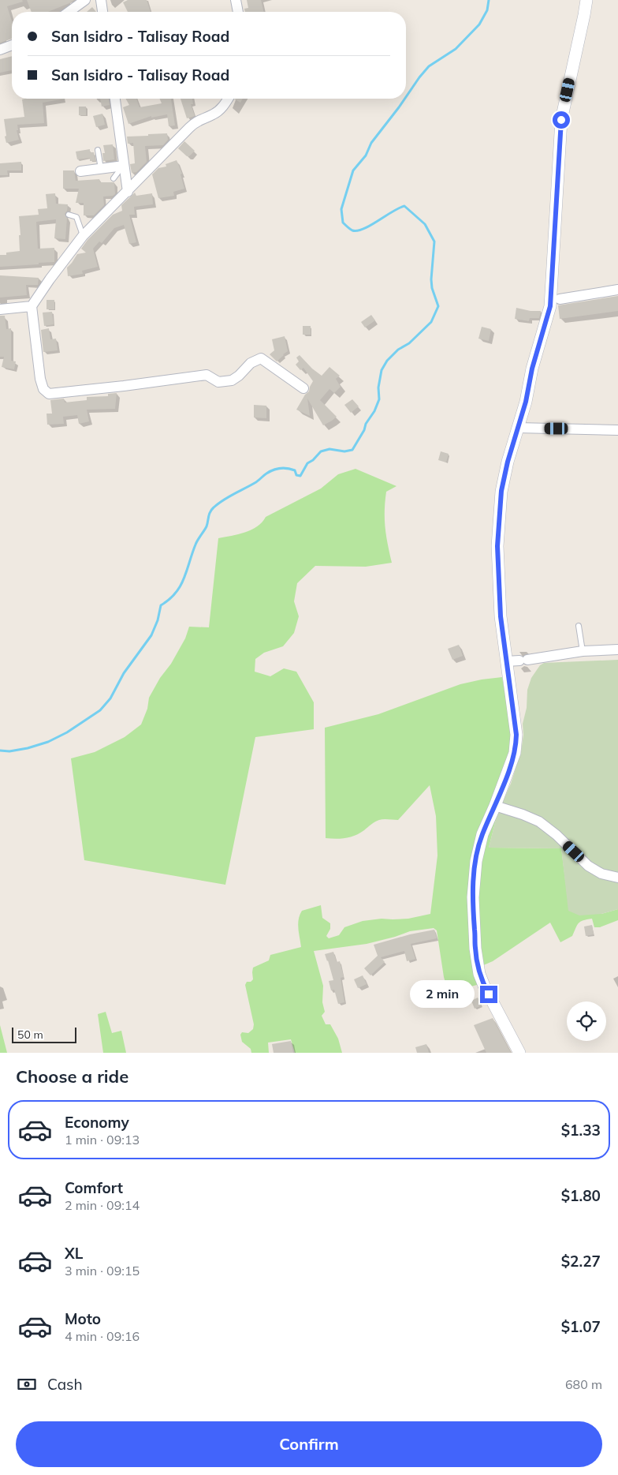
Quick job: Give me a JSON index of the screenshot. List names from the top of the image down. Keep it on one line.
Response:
{"scale_bar":"50 m","page":{"banner":["San Isidro - Talisay Road","San Isidro - Talisay Road"],"bubble":"2 min","scale":"50 m","heading":"Choose a ride","list":[{"name":"Economy","note":"1 min · 09:13","value":"$1.33"},{"name":"Comfort","note":"2 min · 09:14","value":"$1.80"},{"name":"XL","note":"3 min · 09:15","value":"$2.27"},{"name":"Moto","note":"4 min · 09:16","value":"$1.07"}],"pay":["Cash","680 m"],"buttons":"Confirm"}}
